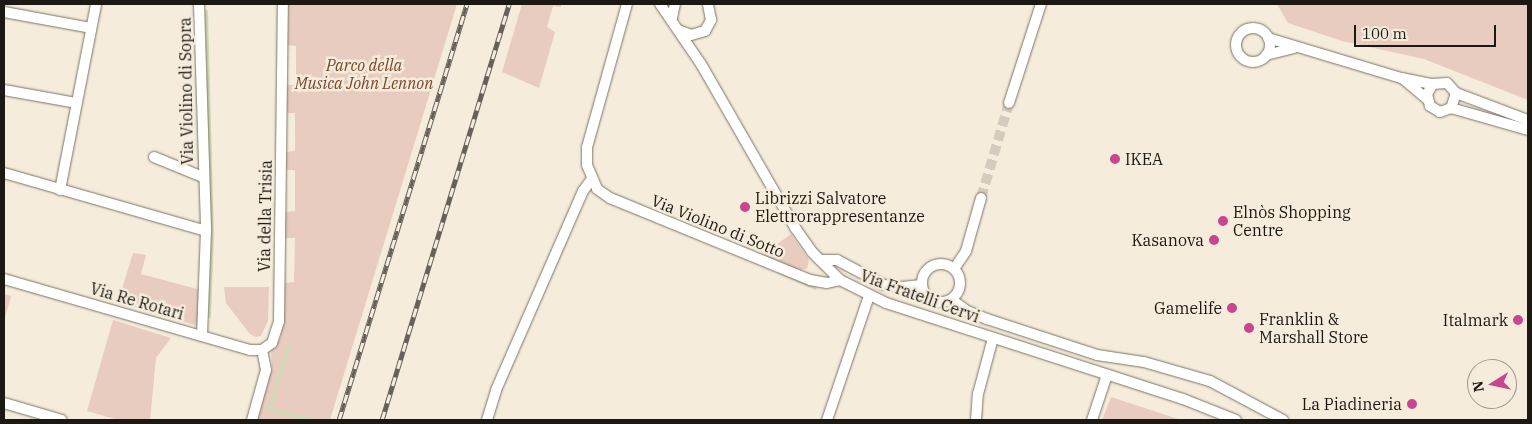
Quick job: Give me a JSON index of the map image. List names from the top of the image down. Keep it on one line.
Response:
{"streets":{"street":["Via Violino di Sopra","Via della Trisia","Via Violino di Sotto","Via Fratelli Cervi","Via Re Rotari"]},"crossings":[["Via Violino di Sopra","Via Re Rotari"],["Via della Trisia","Via Re Rotari"],["Via Violino di Sotto","Via Fratelli Cervi"]],"parks":["Parco della Musica John Lennon"],"places":["IKEA","Librizzi Salvatore Elettrorappresentanze","Elnòs Shopping Centre","Kasanova","Gamelife","Italmark","Franklin & Marshall Store","La Piadineria"],"scale_bar":"100 m","north":"left"}
